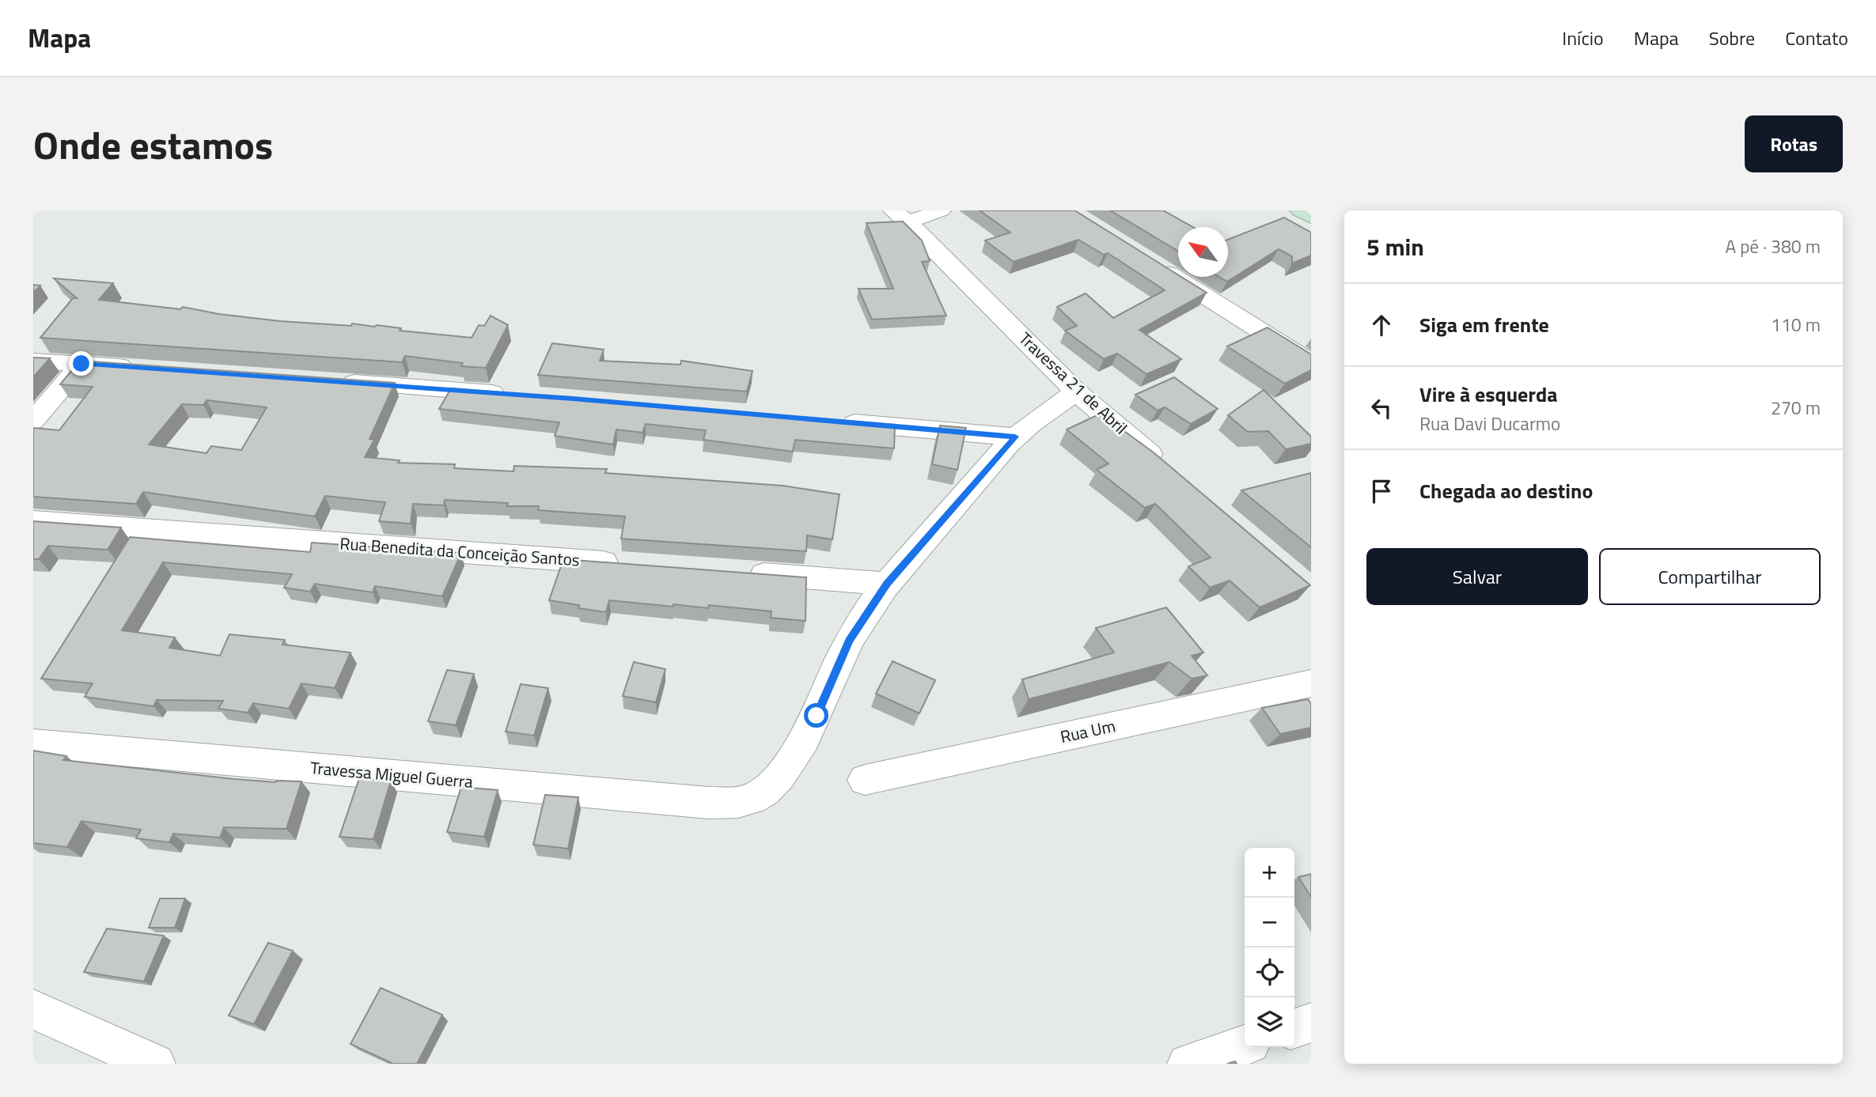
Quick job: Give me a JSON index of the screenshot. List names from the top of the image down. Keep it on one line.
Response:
{"streets":{"street":["Travessa 21 de Abril","Rua Benedita da Conceição Santos","Rua Um","Travessa Miguel Guerra"]},"north":"top left","page":{"header":"Mapa","nav":["Início","Mapa","Sobre","Contato"],"title":"Onde estamos","buttons":["Rotas",["Salvar","Compartilhar"]],"heading":["5 min","A pé · 380 m"],"list":[["Siga em frente","110 m"],["Vire à esquerda","Rua Davi Ducarmo","270 m"],"Chegada ao destino"],"map_buttons":["+","−"]}}
